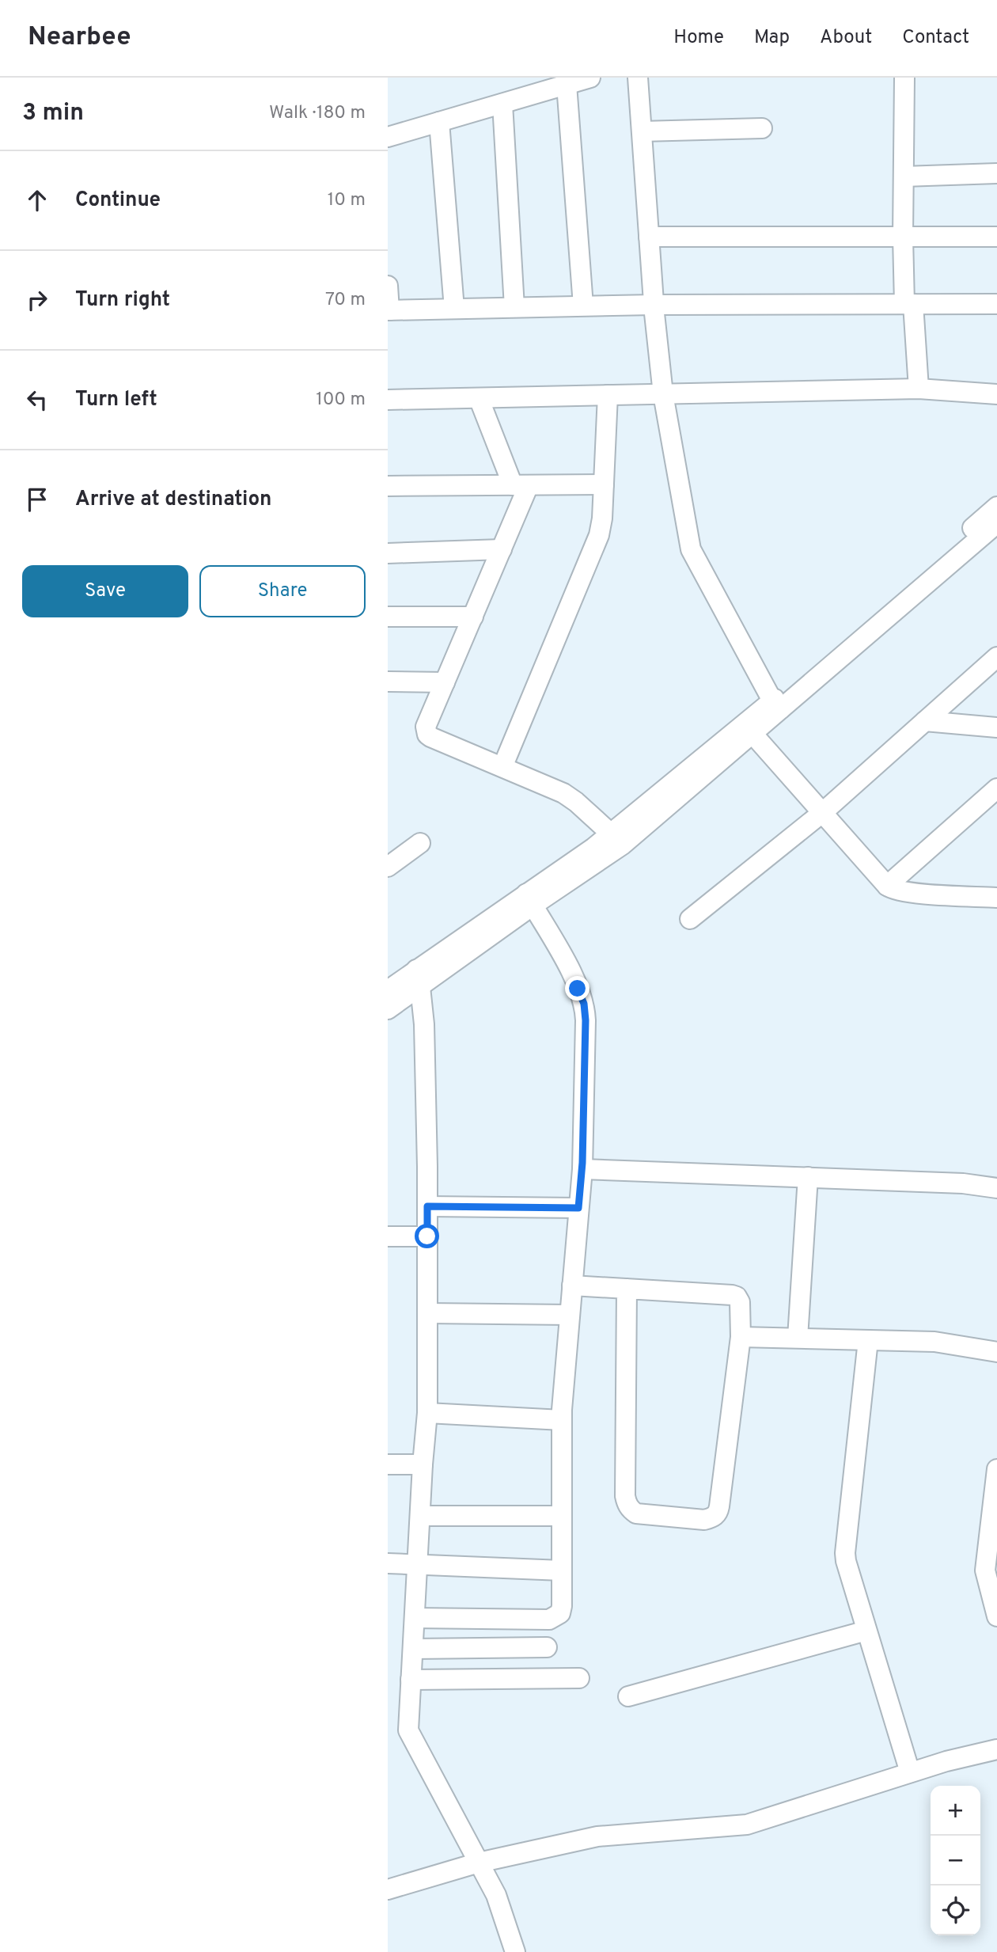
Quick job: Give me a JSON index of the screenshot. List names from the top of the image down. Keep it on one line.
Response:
{"page":{"header":"Nearbee","nav":["Home","Map","About","Contact"],"heading":["3 min","Walk · 180 m"],"list":[["Continue","10 m"],["Turn right","70 m"],["Turn left","100 m"],"Arrive at destination"],"buttons":["Save","Share"],"map_buttons":["+","−"]}}
